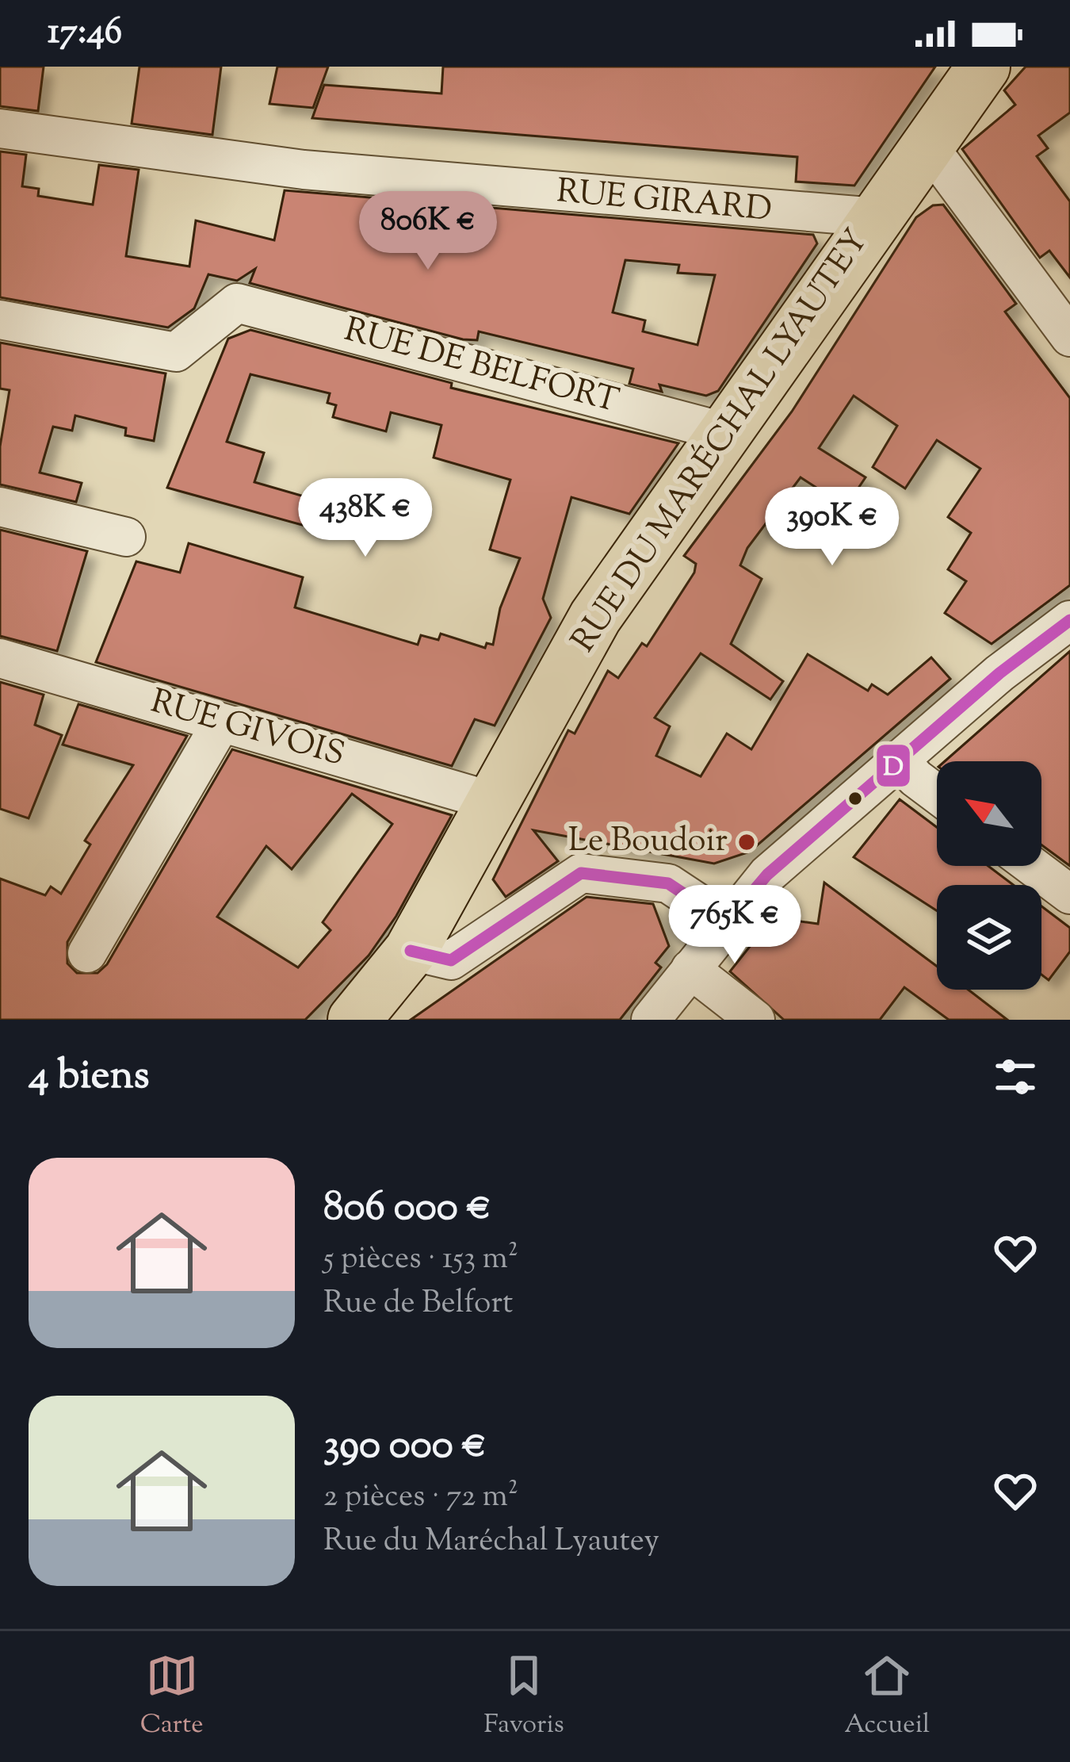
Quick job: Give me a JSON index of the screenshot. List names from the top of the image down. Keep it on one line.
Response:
{"streets":{"main road":["RUE DU MARÉCHAL LYAUTEY"],"street":["RUE GIRARD","RUE DE BELFORT","RUE GIVOIS"]},"crossings":[["RUE GIRARD","RUE DU MARÉCHAL LYAUTEY"],["RUE DE BELFORT","RUE DU MARÉCHAL LYAUTEY"],["RUE DU MARÉCHAL LYAUTEY","RUE GIVOIS"]],"places":["Le Boudoir"],"lines":["transit line D"],"north":"top left","page":{"status":"17:46","price":["806K €","438K €","390K €","765K €"],"heading":"4 biens","list":[{"name":"806 000 €","note":"5 pièces · 153 m² · Rue de Belfort"},{"name":"390 000 €","note":"2 pièces · 72 m² · Rue du Maréchal Lyautey"}],"tabs":["Carte","Favoris","Accueil"]}}
